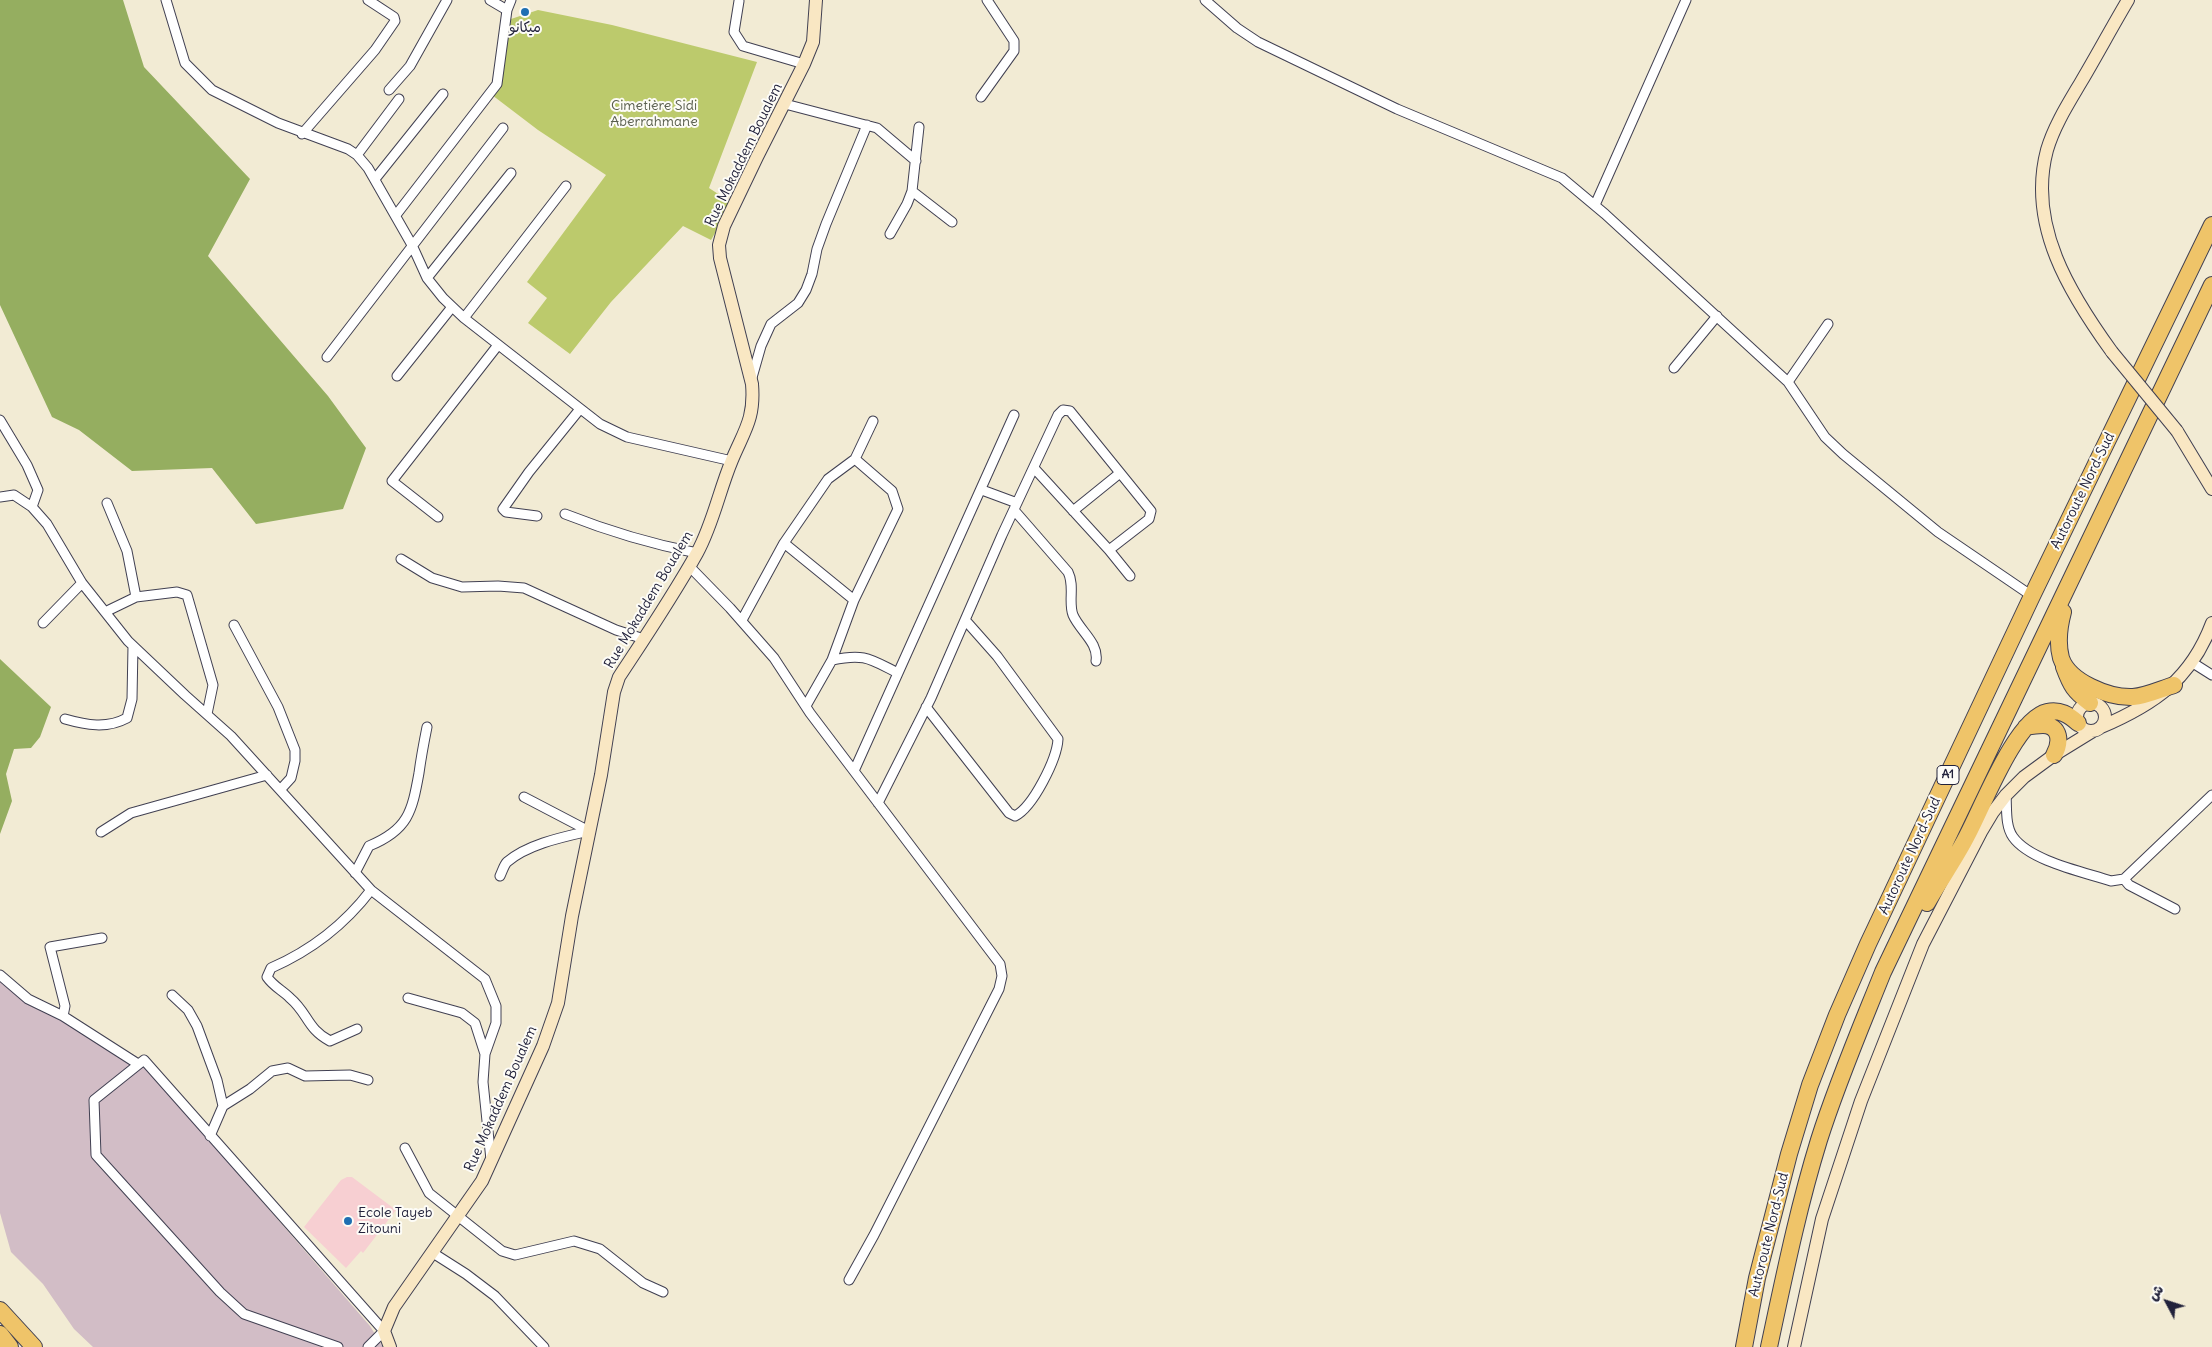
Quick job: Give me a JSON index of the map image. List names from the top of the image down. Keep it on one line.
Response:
{"streets":{"highway":["Autoroute Nord-Sud","A1"],"main road":["Rue Mokaddem Boualem"]},"parks":["Cimetière Sidi Aberrahmane"],"places":["ميكانو","Ecole Tayeb Zitouni"],"north":"top left"}
